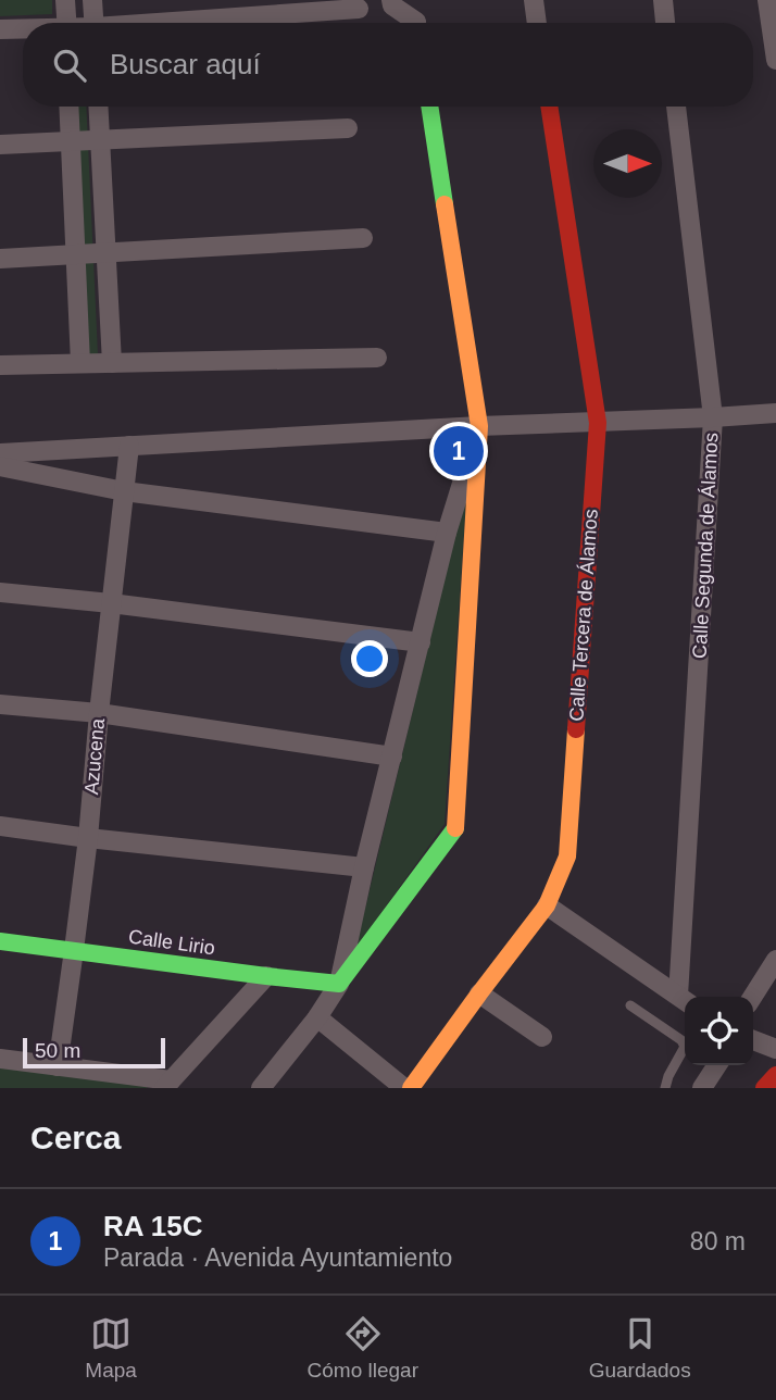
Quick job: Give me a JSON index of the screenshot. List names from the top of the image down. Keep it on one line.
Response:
{"streets":{"street":["Calle Segunda de Álamos","Calle Tercera de Álamos","Azucena","Calle Lirio"]},"crossings":[["Azucena","Calle Lirio"]],"scale_bar":"50 m","north":"right","page":{"search":"Buscar aquí","pins":"1","scale":"50 m","heading":"Cerca","list":[{"mark":"1","name":"RA 15C","note":"Parada · Avenida Ayuntamiento","value":"80 m"}],"nav":["Mapa","Cómo llegar","Guardados"]}}
